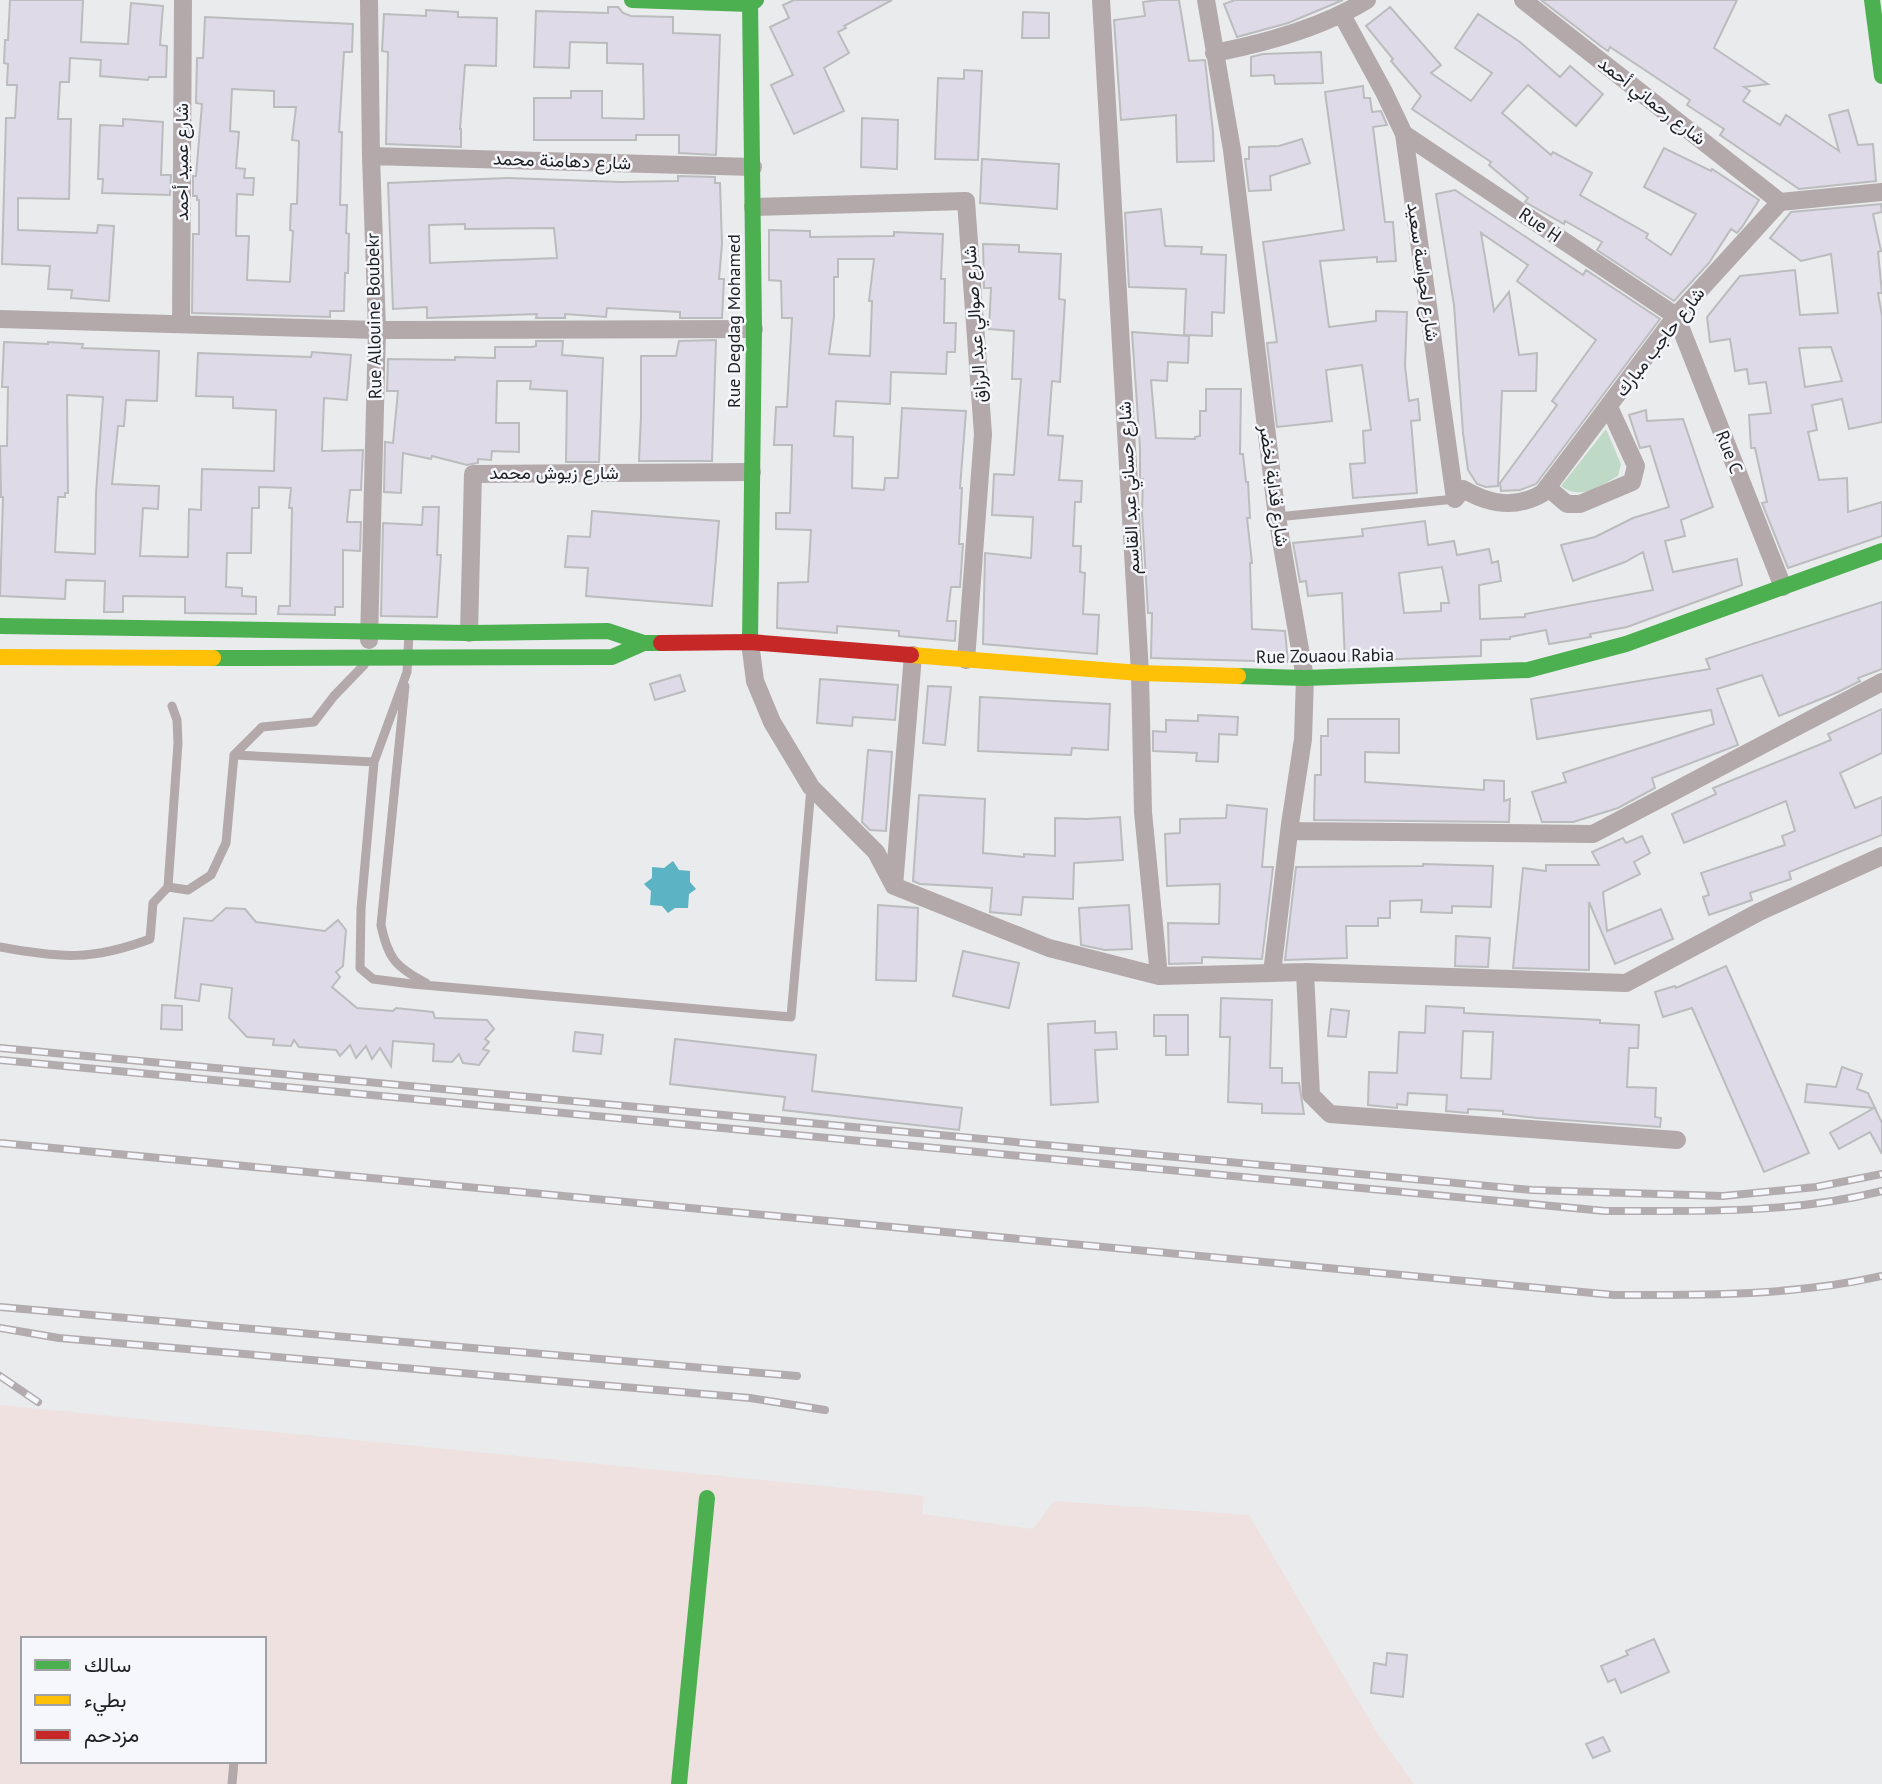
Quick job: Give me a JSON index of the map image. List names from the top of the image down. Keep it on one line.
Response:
{"streets":{"main road":["Rue Degdag Mohamed","Rue Zouaou Rabia"],"street":["شارع رحماني أحمد","شارع دهامنة محمد","شارع عميد أحمد","Rue H","شارع لحواسة سعيد","Rue Allouine Boubekr","شارع صوالي عبد الرزاق","شارع حاجب مبارك","Rue C","شارع زيوش محمد","شارع قداية لخضر","شارع حساني عبد القاسم"]},"crossings":[["شارع رحماني أحمد","شارع حاجب مبارك"],["شارع دهامنة محمد","Rue Allouine Boubekr"],["شارع دهامنة محمد","Rue Degdag Mohamed"],["Rue H","شارع لحواسة سعيد"],["Rue H","شارع حاجب مبارك"],["Rue H","Rue C"],["شارع لحواسة سعيد","شارع حاجب مبارك"],["Rue Degdag Mohamed","شارع صوالي عبد الرزاق"],["Rue Degdag Mohamed","شارع زيوش محمد"],["Rue Degdag Mohamed","Rue Zouaou Rabia"],["شارع صوالي عبد الرزاق","Rue Zouaou Rabia"],["شارع حاجب مبارك","Rue C"],["Rue C","Rue Zouaou Rabia"],["شارع قداية لخضر","Rue Zouaou Rabia"],["شارع حساني عبد القاسم","Rue Zouaou Rabia"]],"legend":["سالك","بطيء","مزدحم"]}
